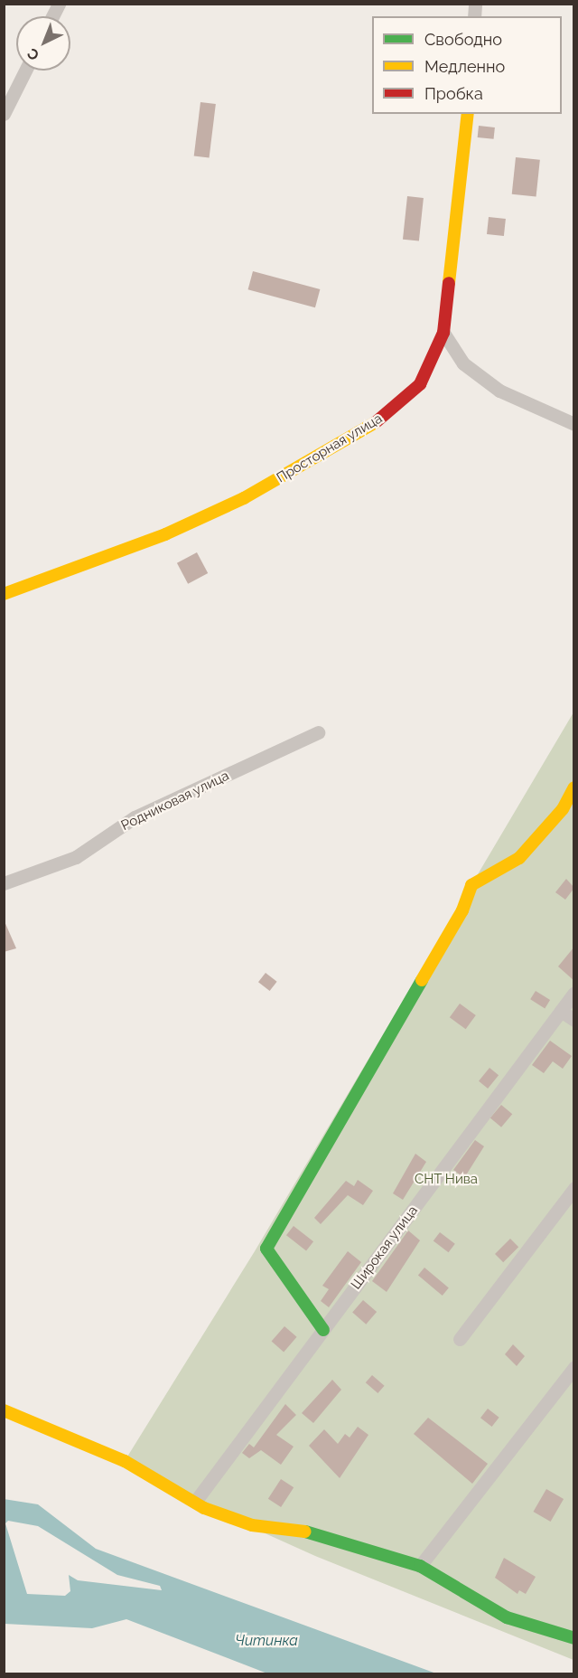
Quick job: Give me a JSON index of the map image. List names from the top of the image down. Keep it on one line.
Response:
{"streets":{"street":["Просторная улица","Родниковая улица","Широкая улица"]},"water":["Читинка"],"parks":["СНТ Нива"],"legend":["Свободно","Медленно","Пробка"],"north":"bottom left"}
